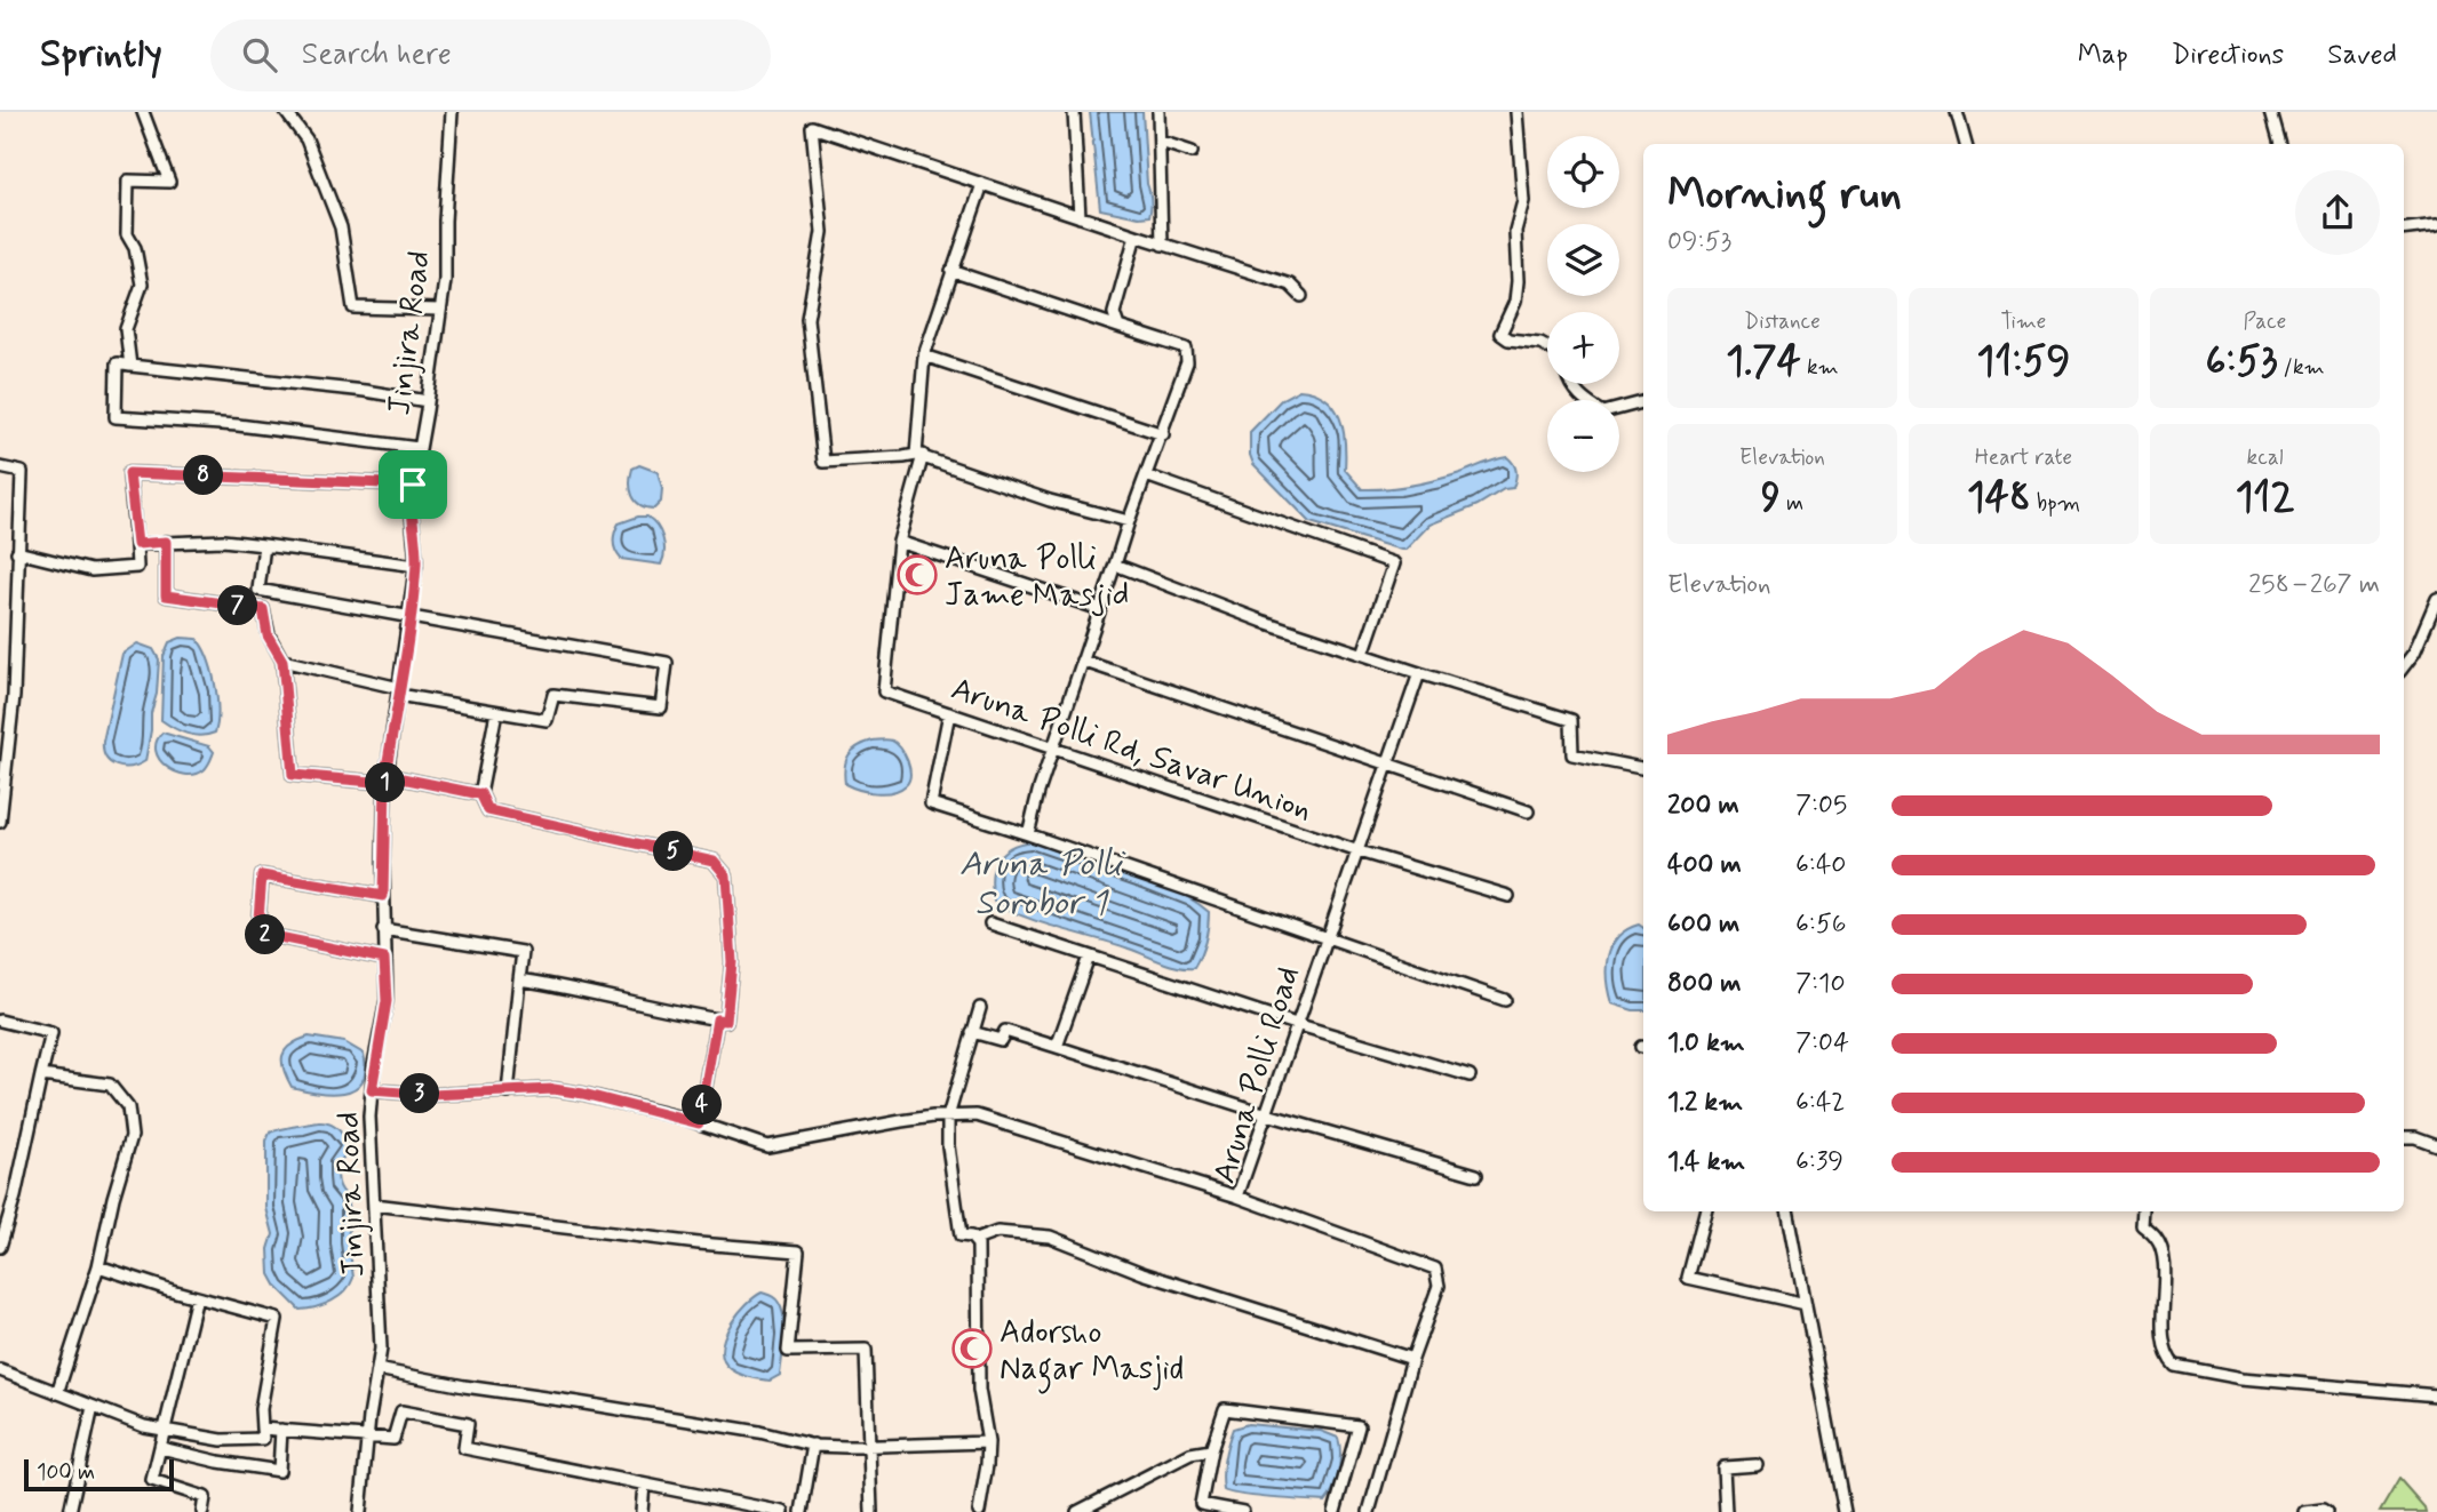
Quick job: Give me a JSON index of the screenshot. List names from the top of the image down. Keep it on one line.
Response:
{"streets":{"street":["Jinjira Road","Aruna Polli Rd, Savar Union","Aruna Polli Road"]},"crossings":[["Aruna Polli Rd, Savar Union","Aruna Polli Road"]],"water":["Aruna Polli Sorobor 1"],"places":{"mosque":["Aruna Polli Jame Masjid","Adorsho Nagar Masjid"]},"scale_bar":"100 m","page":{"header":"Sprintly","search":"Search here","nav":["Map","Directions","Saved"],"map_buttons":["+","−"],"heading":["Morning run","09:53"],"stats":[["Distance","1.74 km"],["Time","11:59"],["Pace","6:53 /km"],["Elevation","9 m"],["Heart rate","148 bpm"],["kcal","112"]],"pins":["8","7","1","5","2","3","4"],"chart":["Elevation","258–267 m"],"list":[{"name":"200 m","note":"7:05"},{"name":"400 m","note":"6:40"},{"name":"600 m","note":"6:56"},{"name":"800 m","note":"7:10"},{"name":"1.0 km","note":"7:04"},{"name":"1.2 km","note":"6:42"},{"name":"1.4 km","note":"6:39"}],"scale":"100 m"}}
